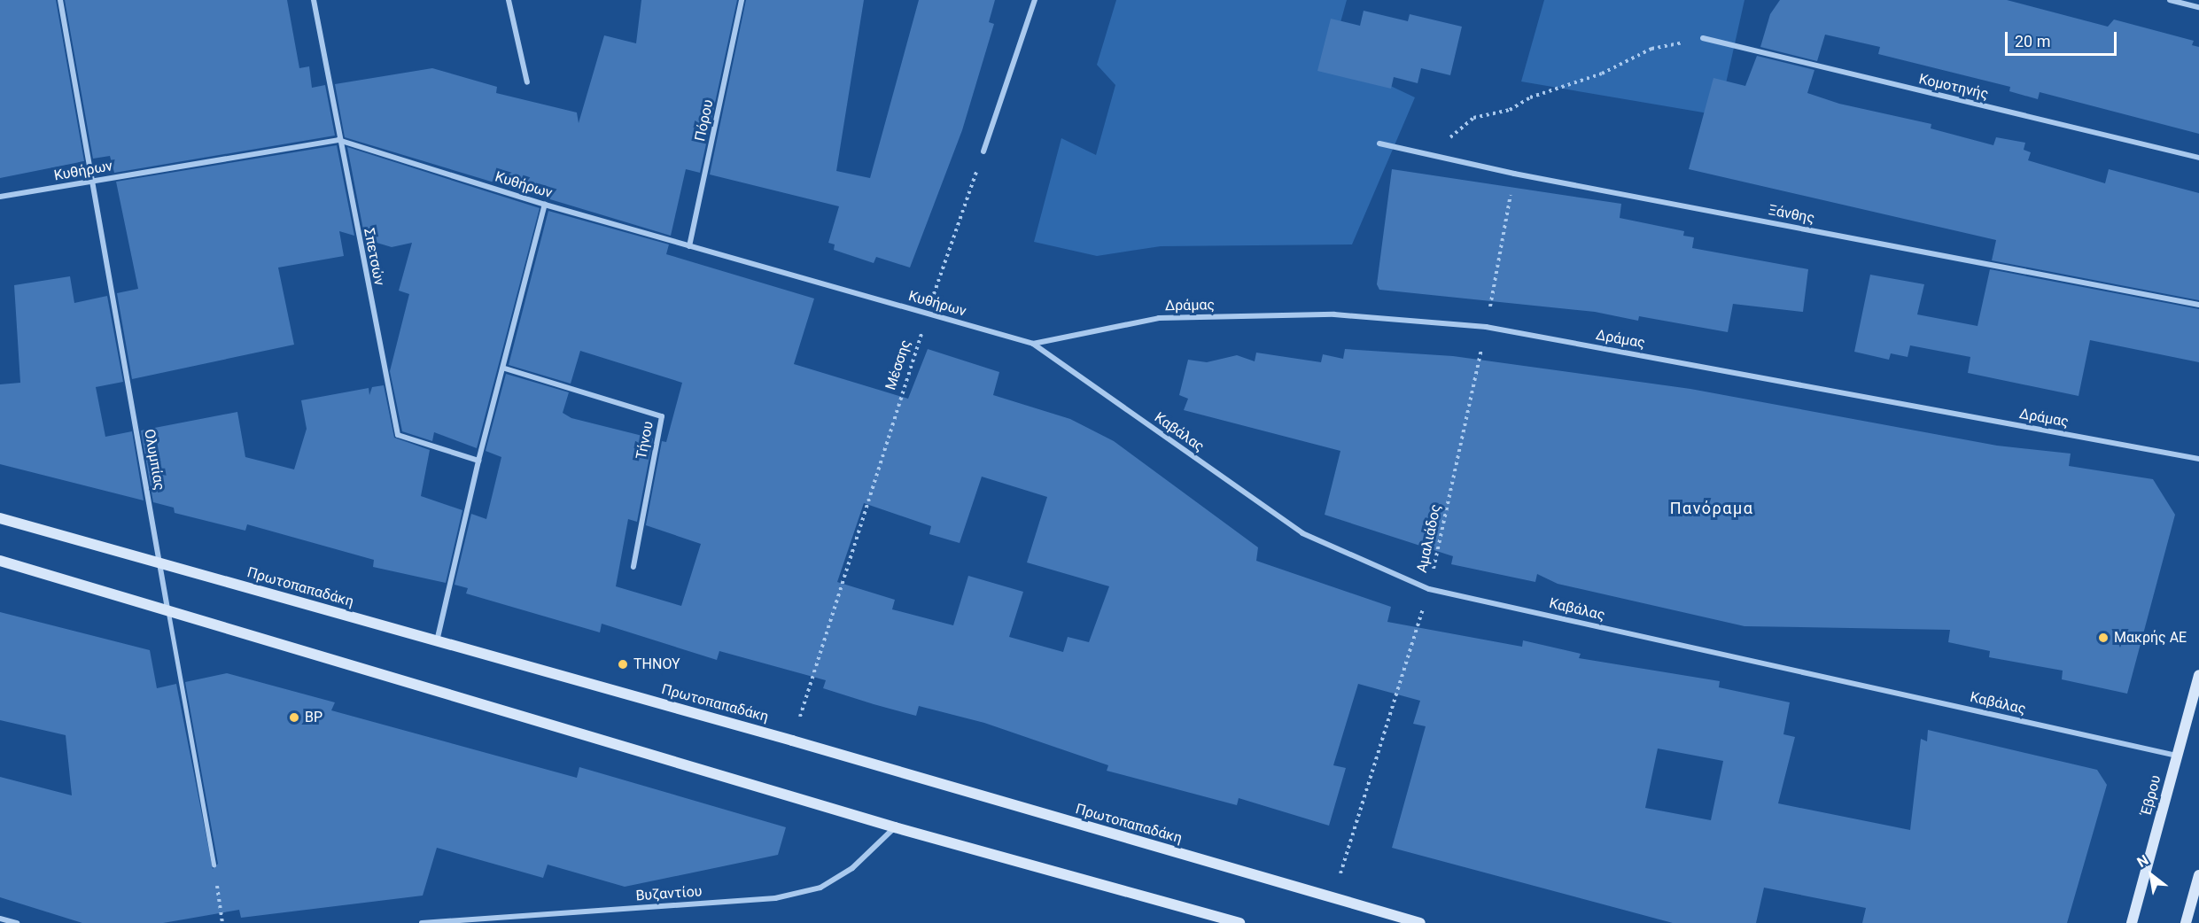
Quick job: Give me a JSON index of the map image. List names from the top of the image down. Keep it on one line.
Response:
{"streets":{"main road":["Πρωτοπαπαδάκη","Έβρου"],"street":["Κομοτηνής","Πόρου","Κυθήρων","Ξάνθης","Σπετσών","Δράμας","Καβάλας","Τήνου","Ολυμπίας","Βυζαντίου"],"path":["Μέσσης","Αμαλιάδος"]},"crossings":[["Πόρου","Κυθήρων"],["Κυθήρων","Σπετσών"],["Κυθήρων","Δράμας"],["Κυθήρων","Μέσσης"],["Κυθήρων","Καβάλας"],["Κυθήρων","Ολυμπίας"],["Ξάνθης","Αμαλιάδος"],["Δράμας","Καβάλας"],["Δράμας","Αμαλιάδος"],["Μέσσης","Πρωτοπαπαδάκη"],["Καβάλας","Αμαλιάδος"],["Καβάλας","Έβρου"],["Ολυμπίας","Πρωτοπαπαδάκη"],["Αμαλιάδος","Πρωτοπαπαδάκη"]],"districts":["Πανόραμα"],"places":["Μακρής ΑΕ","ΤΗΝΟΥ","BP"],"scale_bar":"20 m","north":"top left"}
